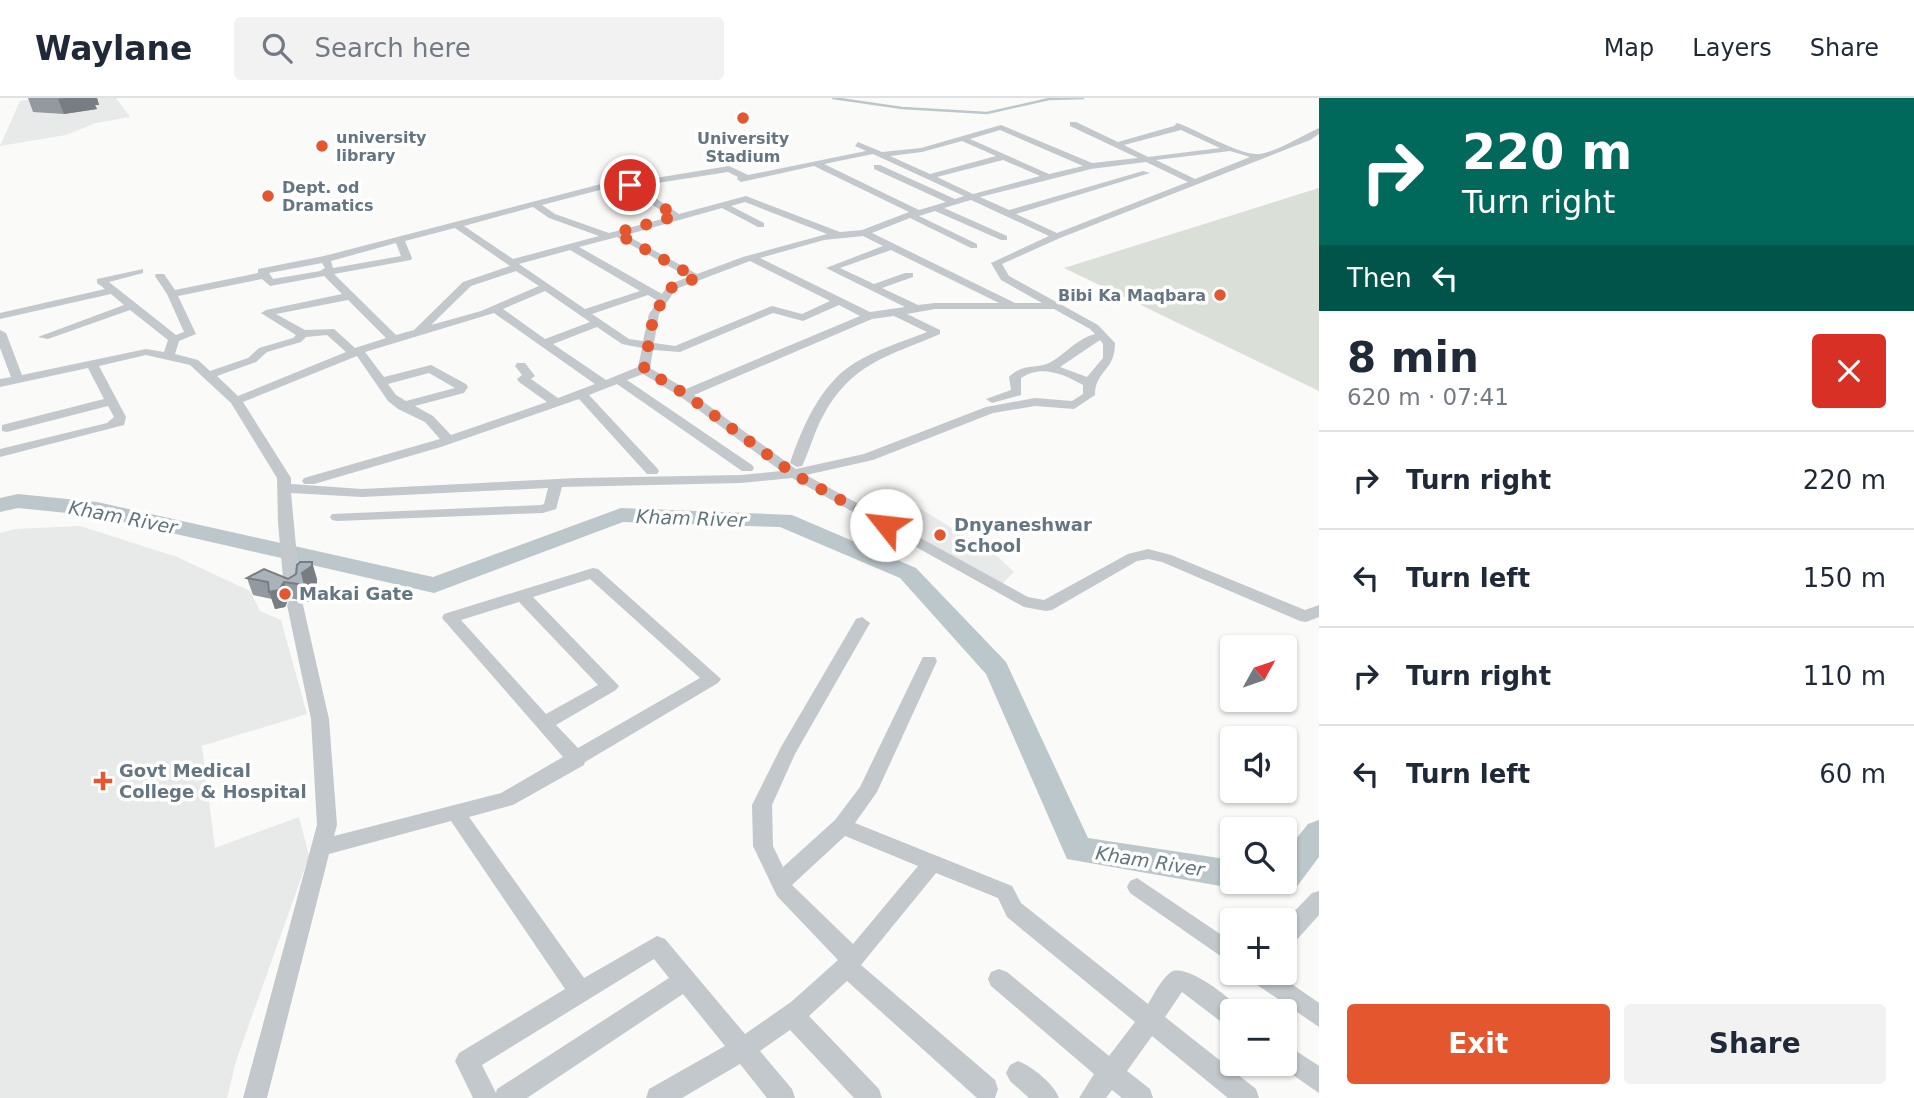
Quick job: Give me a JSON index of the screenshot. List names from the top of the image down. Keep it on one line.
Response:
{"water":["Kham River"],"places":{"other":["University Stadium","university library","Dept. od Dramatics","Bibi Ka Maqbara","Dnyaneshwar School","Makai Gate"],"health":["Govt Medical College & Hospital"]},"north":"top right","page":{"header":"Waylane","search":"Search here","nav":["Map","Layers","Share"],"turn":["220 m","Turn right"],"then":"Then","heading":["8 min","620 m · 07:41"],"list":[{"name":"Turn right","value":"220 m"},{"name":"Turn left","value":"150 m"},{"name":"Turn right","value":"110 m"},{"name":"Turn left","value":"60 m"}],"map_buttons":["+","−"],"buttons":["Exit","Share"]}}
